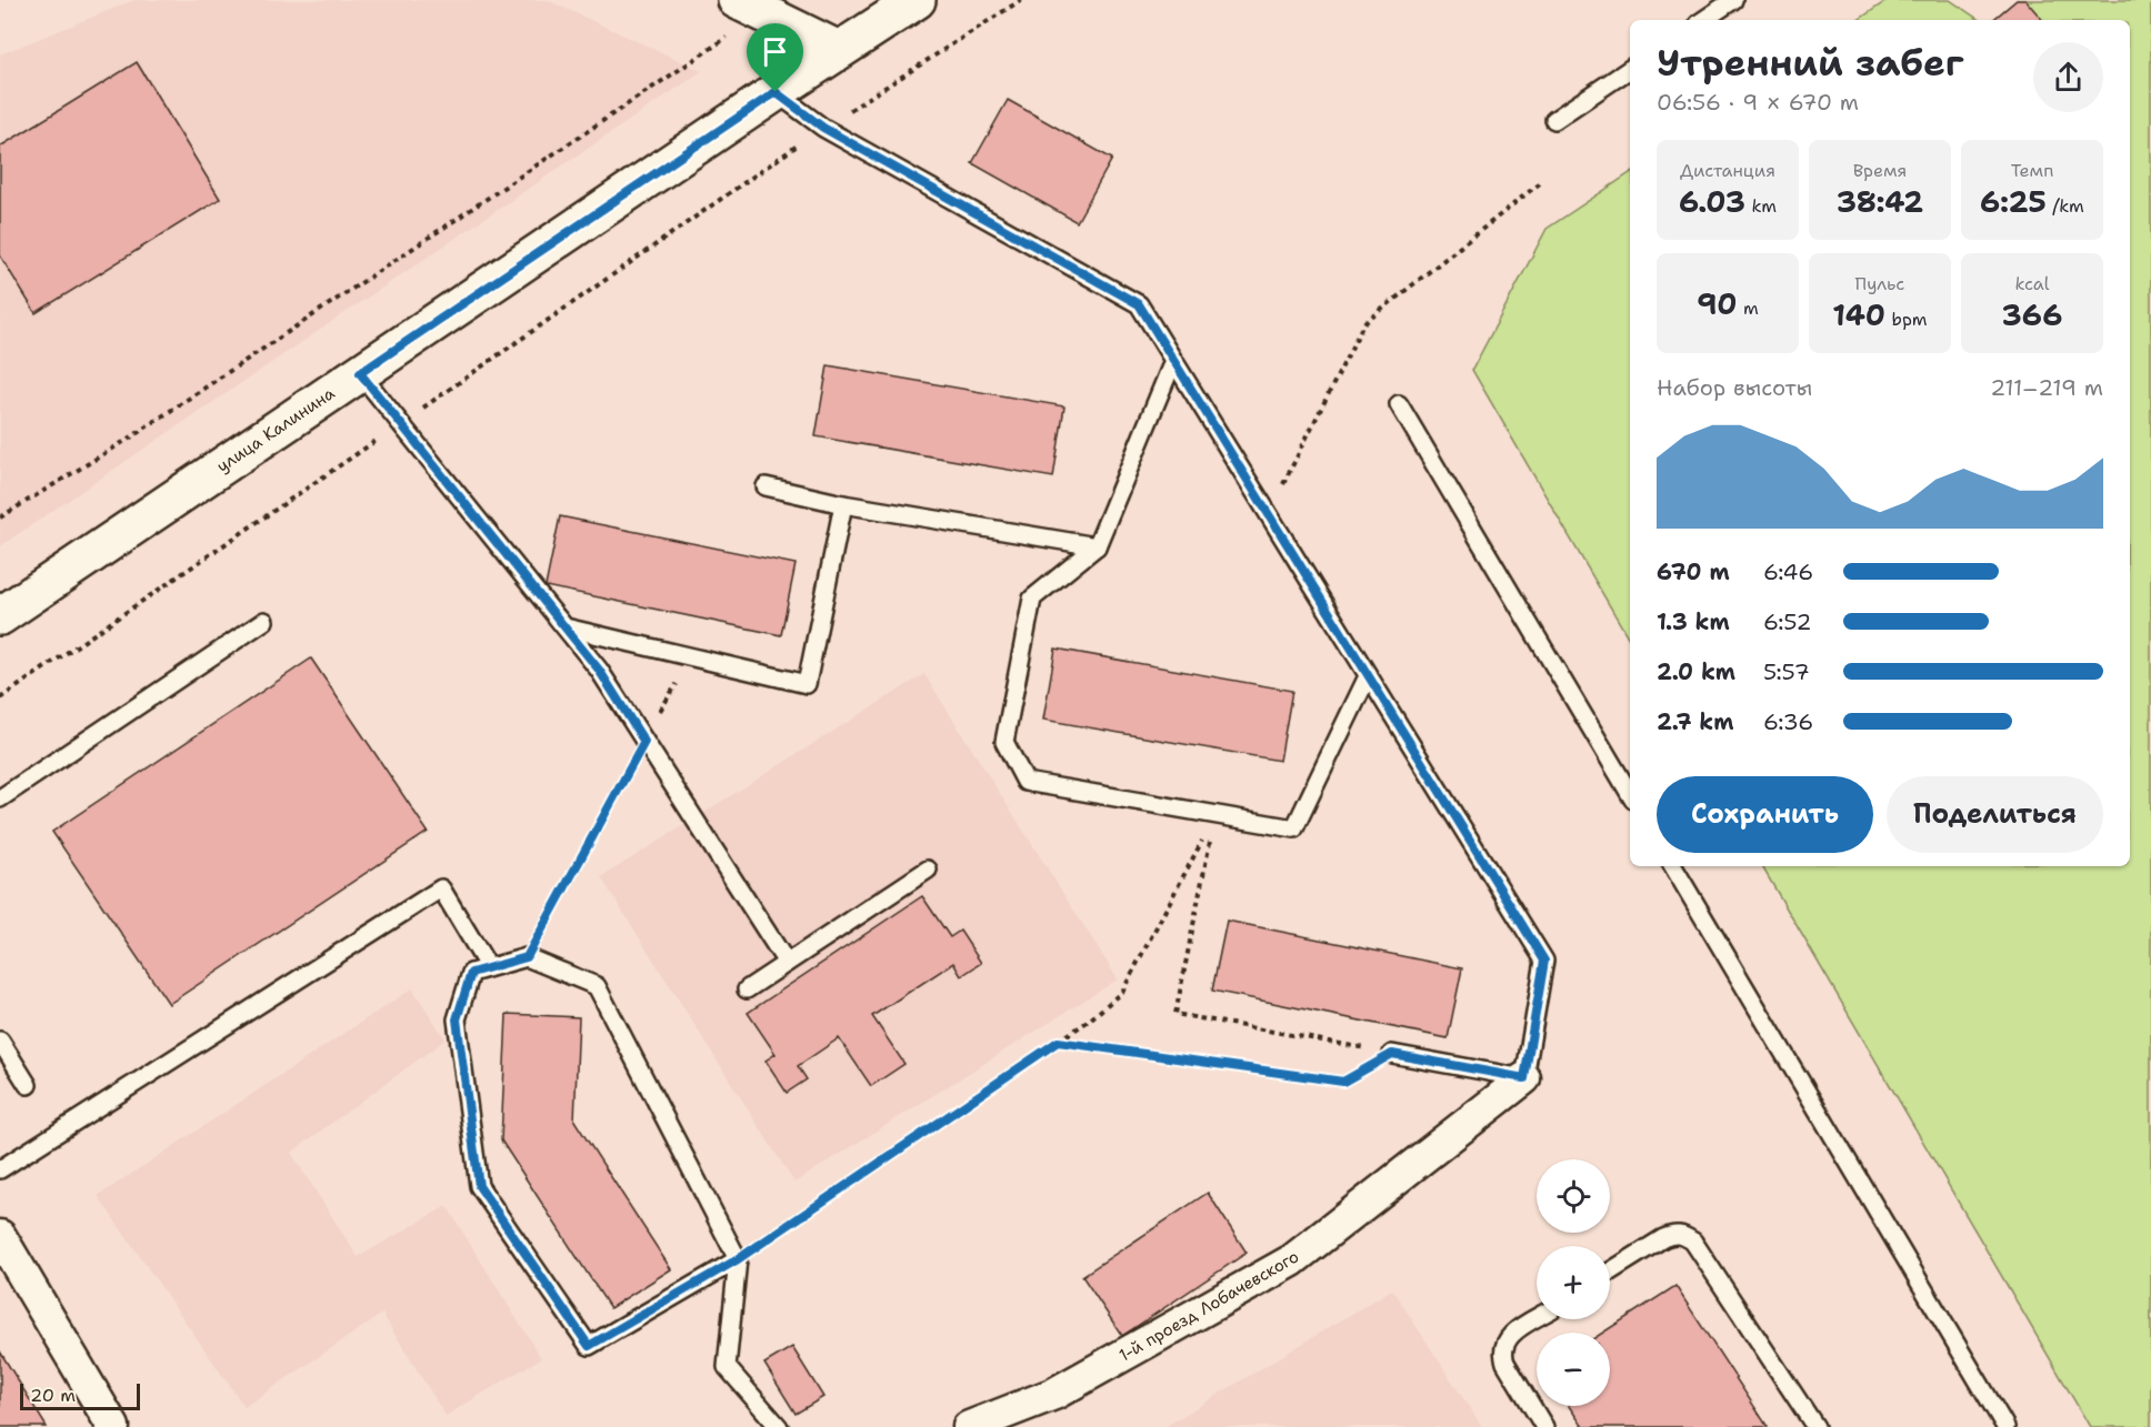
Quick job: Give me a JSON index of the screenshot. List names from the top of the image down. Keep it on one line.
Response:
{"streets":{"main road":["улица Калинина"],"street":["1-й проезд Лобачевского"]},"scale_bar":"20 m","page":{"heading":["Утренний забег","06:56 · 9 × 670 m"],"stats":[["Дистанция","6.03 km"],["Время","38:42"],["Темп","6:25 /km"],["90 m"],["Пульс","140 bpm"],["kcal","366"]],"chart":["Набор высоты","211–219 m"],"list":[{"name":"670 m","note":"6:46"},{"name":"1.3 km","note":"6:52"},{"name":"2.0 km","note":"5:57"},{"name":"2.7 km","note":"6:36"}],"buttons":["Сохранить","Поделиться"],"map_buttons":["+","−"],"scale":"20 m"}}
